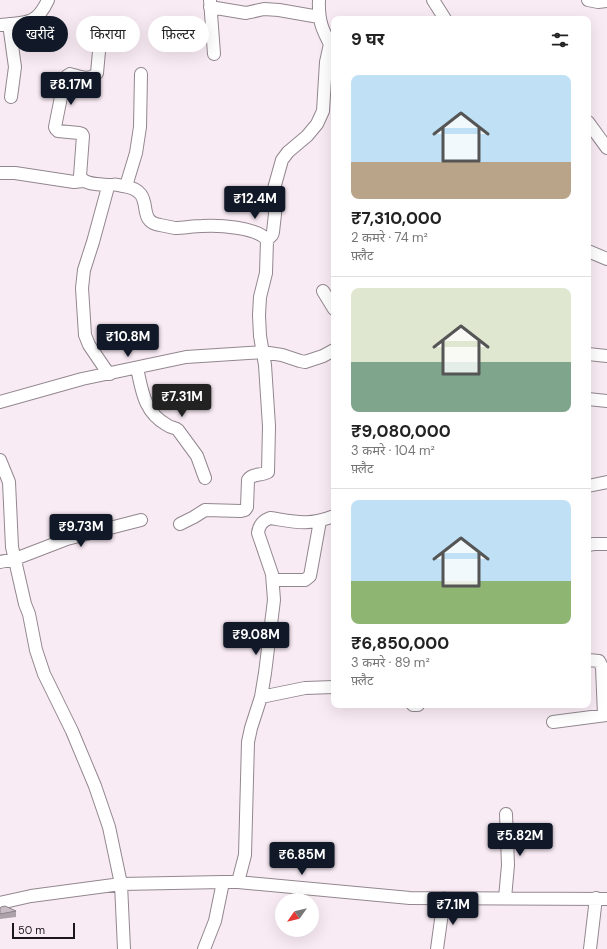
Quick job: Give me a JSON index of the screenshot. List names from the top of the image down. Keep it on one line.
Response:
{"scale_bar":"50 m","north":"bottom left","page":{"chip":["खरीदें","किराया","फ़िल्टर"],"heading":"9 घर","list":[{"name":"₹7,310,000","note":"2 कमरे · 74 m² · फ़्लैट"},{"name":"₹9,080,000","note":"3 कमरे · 104 m² · फ़्लैट"},{"name":"₹6,850,000","note":"3 कमरे · 89 m² · फ़्लैट"}],"price":["₹8.17M","₹12.4M","₹10.8M","₹7.31M","₹9.73M","₹9.08M","₹5.82M","₹6.85M","₹7.1M"],"scale":"50 m"}}
